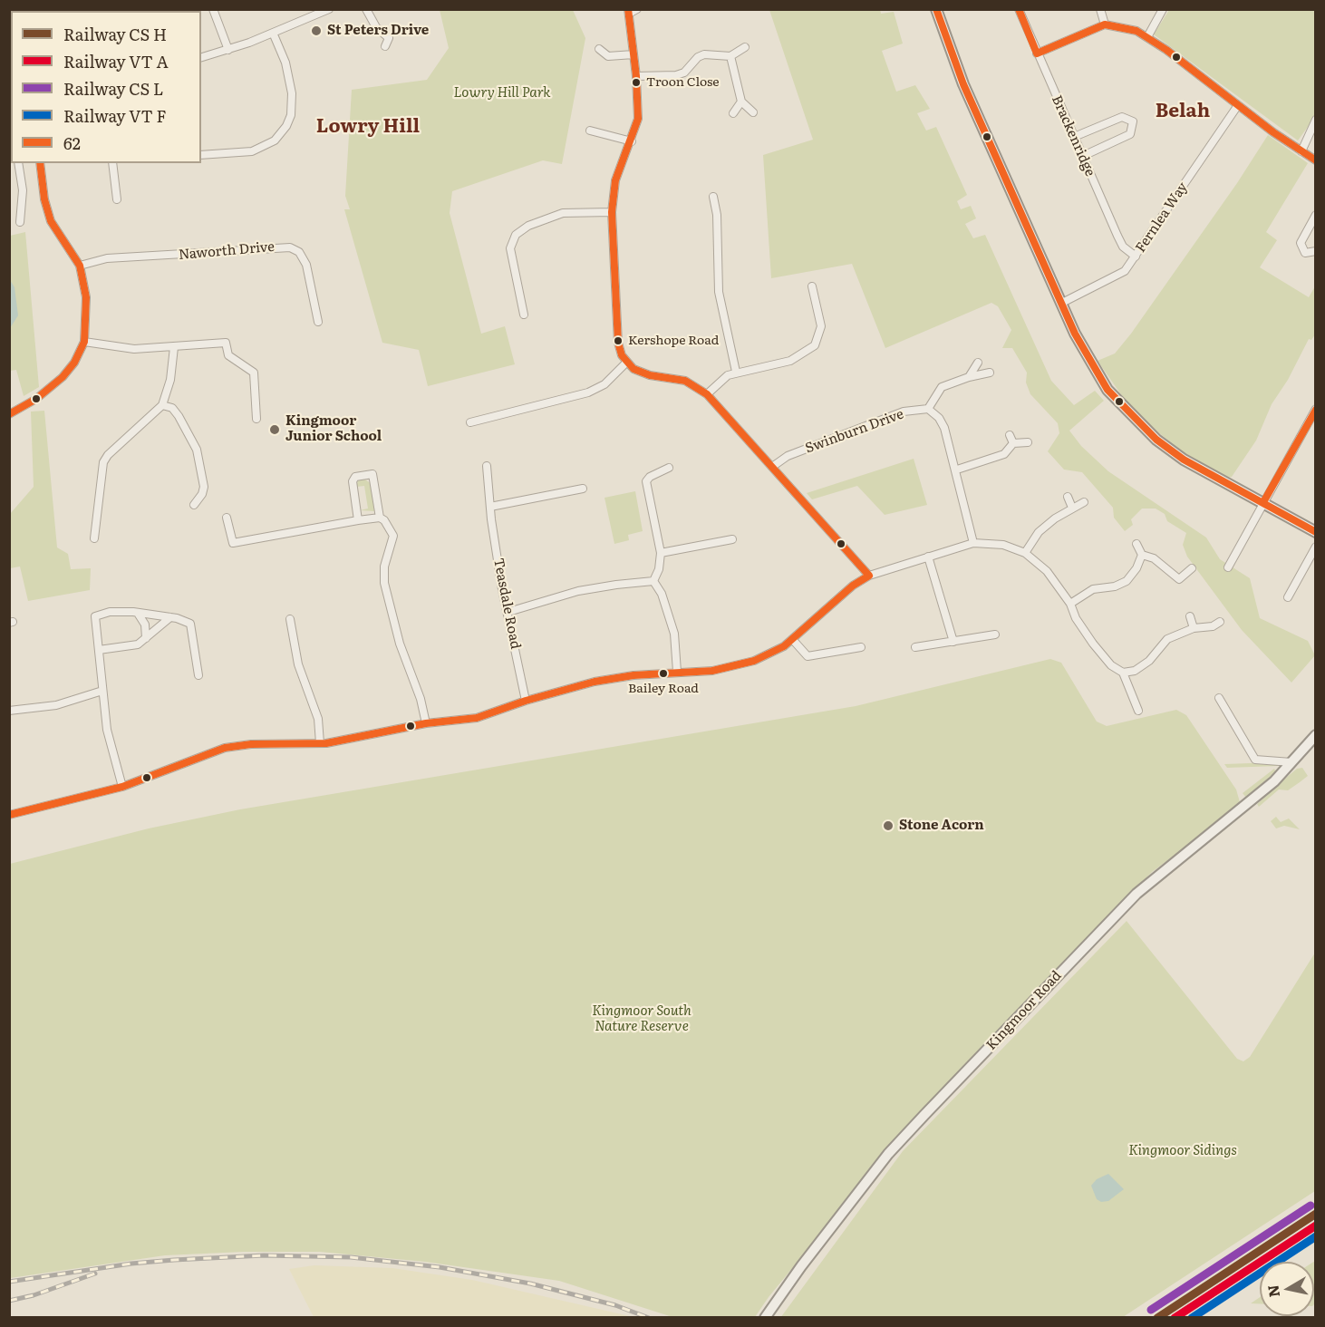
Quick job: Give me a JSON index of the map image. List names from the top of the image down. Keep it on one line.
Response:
{"streets":{"street":["Brackenridge","Fernlea Way","Naworth Drive","Swinburn Drive","Teasdale Road","Kingmoor Road"]},"crossings":[["Brackenridge","Fernlea Way"]],"districts":["Belah","Lowry Hill"],"parks":["Lowry Hill Park","Kingmoor South Nature Reserve","Kingmoor Sidings"],"places":["St Peters Drive","Troon Close","Kershope Road","Kingmoor Junior School","Bailey Road","Stone Acorn"],"lines":["transit line 62"],"legend":["Railway CS H","Railway VT A","Railway CS L","Railway VT F","62"],"north":"left"}
